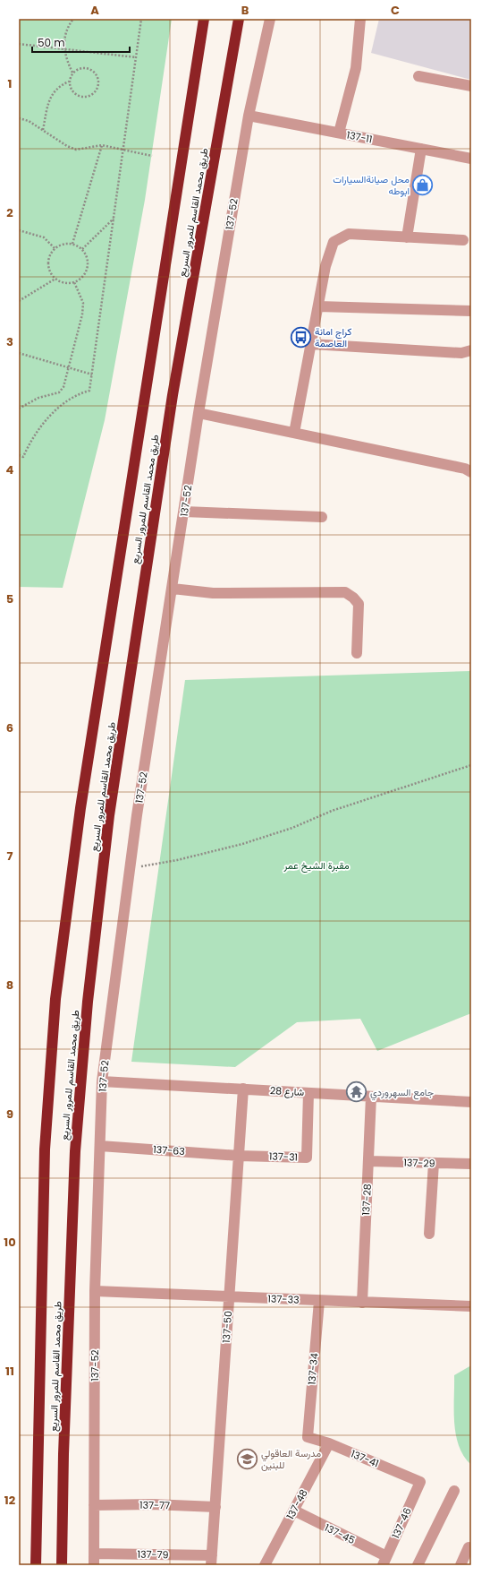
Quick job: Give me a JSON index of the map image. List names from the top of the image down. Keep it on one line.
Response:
{"streets":{"highway":["طريق محمد القاسم للمرور السريع"],"street":["137-11","137-52","شارع 28","137-63","137-31","137-29","137-28","137-33","137-50","137-34","137-41","137-48","137-77","137-46","137-45","137-79"]},"crossings":[["137-11","137-52"],["137-52","شارع 28"],["137-52","137-63"],["137-52","137-33"],["137-52","137-77"],["137-52","137-79"],["شارع 28","137-31"],["شارع 28","137-28"],["شارع 28","137-50"],["137-63","137-31"],["137-63","137-50"],["137-31","137-50"],["137-29","137-28"],["137-28","137-33"],["137-33","137-50"],["137-33","137-34"],["137-50","137-77"],["137-50","137-79"],["137-34","137-41"],["137-41","137-48"],["137-41","137-46"],["137-48","137-45"],["137-46","137-45"]],"parks":["مقبرة الشيخ عمر"],"places":{"shop":["محل صيانةالسيارات ابوطه"],"bus stop":["كراج امانة العاصمة"],"temple":["جامع السهروردي"],"school or university":["مدرسة العاقولي للبنين"]},"scale_bar":"50 m","grid":{"columns":["A","B","C"],"rows":["1","2","3","4","5","6","7","8","9","10","11","12"]}}
